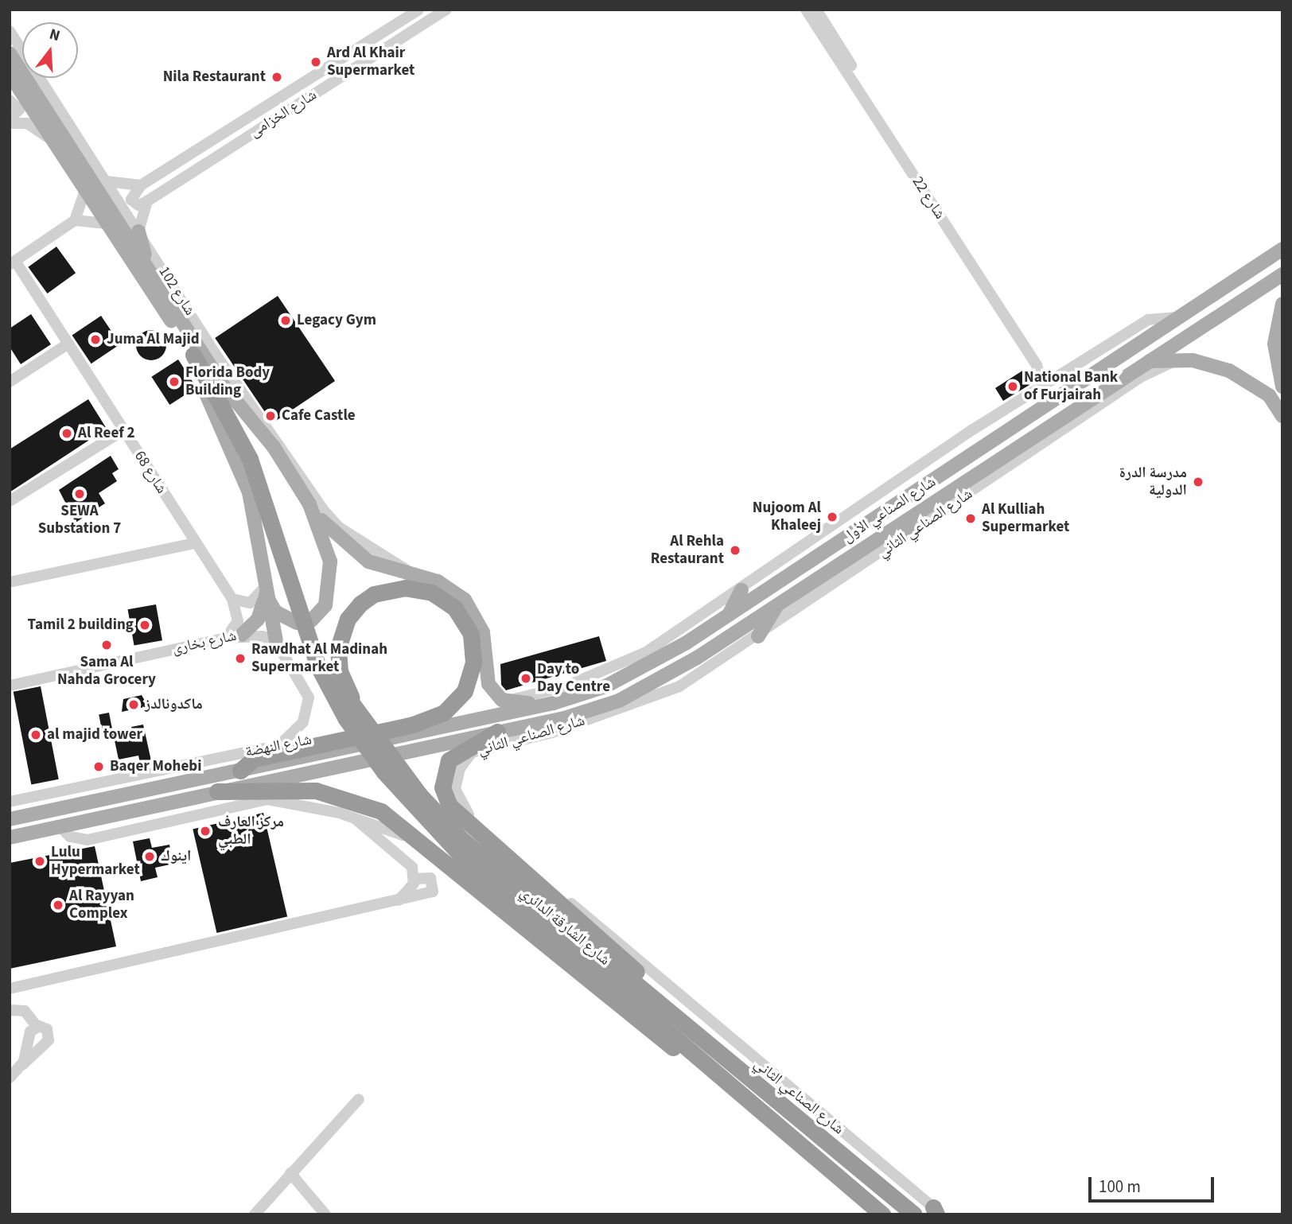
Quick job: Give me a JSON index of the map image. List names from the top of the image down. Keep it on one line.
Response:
{"streets":{"highway":["شارع 102","شارع الشارقة الدائري"],"main road":["شارع الصناعي الأول","شارع النهضة"],"street":["شارع الخزامى","شارع 22","شارع 68","شارع الصناعي الثاني","شارع بخارى"]},"crossings":[["شارع 102","شارع الشارقة الدائري"],["شارع 68","شارع بخارى"],["شارع الصناعي الأول","شارع النهضة"]],"places":["Ard Al Khair Supermarket","Nila Restaurant","Legacy Gym","Juma Al Majid","Florida Body Building","National Bank of Furjairah","Cafe Castle","Al Reef 2","مدرسة الدرة الدولية","SEWA Substation 7","Nujoom Al Khaleej","Al Kulliah Supermarket","Al Rehla Restaurant","Tamil 2 building","Sama Al Nahda Grocery","Rawdhat Al Madinah Supermarket","Day to Day Centre","ماكدونالدز","al majid tower","Baqer Mohebi","مركز العارف الطبي","اينوك","Lulu Hypermarket","Al Rayyan Complex"],"scale_bar":"100 m","north":"top"}
